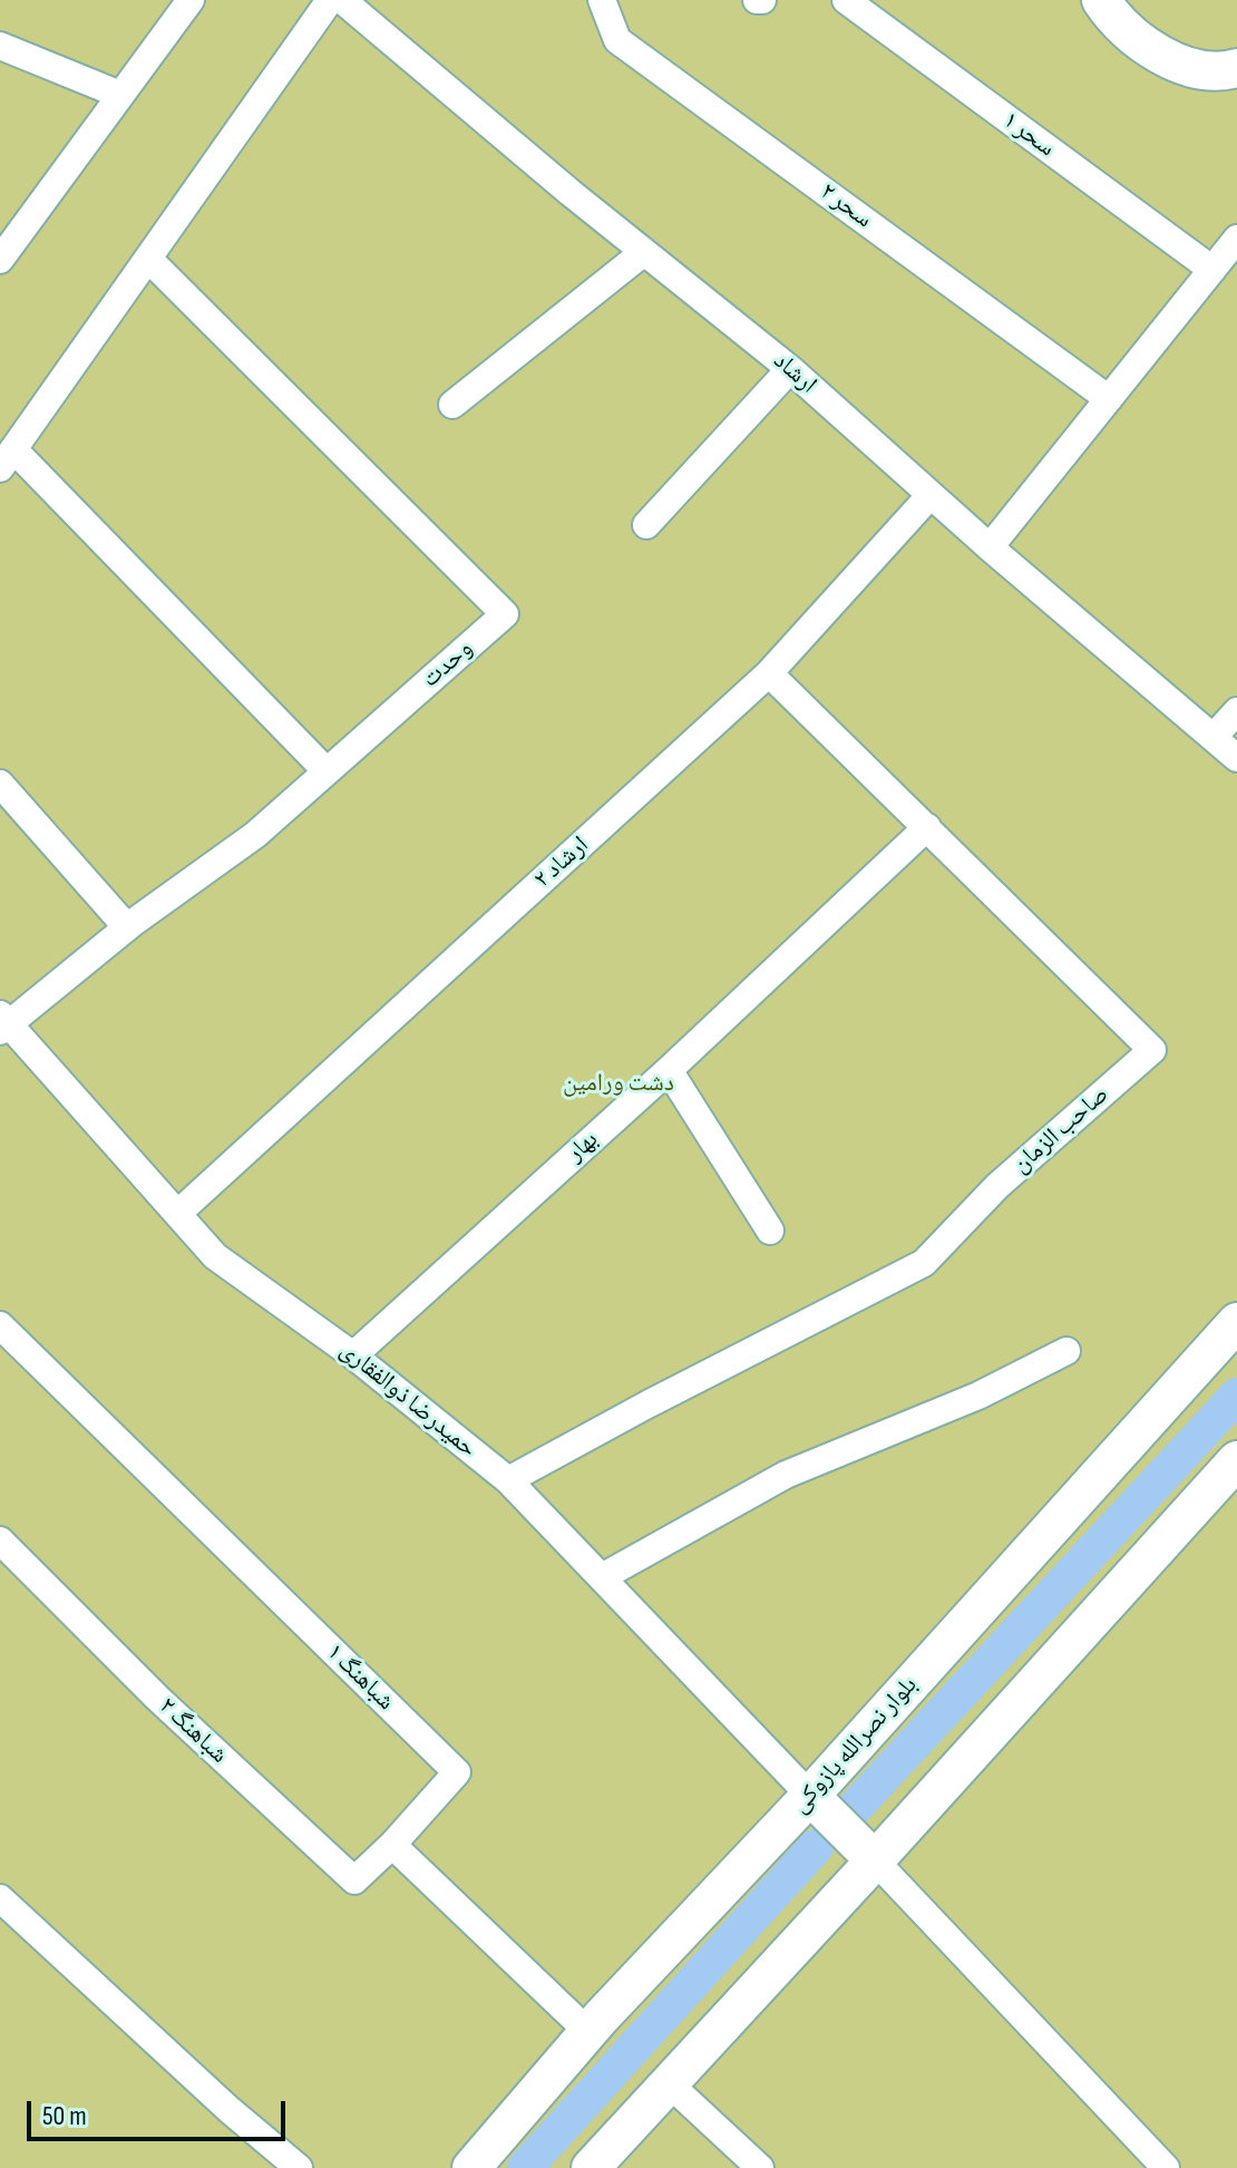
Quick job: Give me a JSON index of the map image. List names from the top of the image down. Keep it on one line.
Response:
{"streets":{"main road":["بلوار نصرالله پازوکی"],"street":["سحر ۱","سحر ۲","ارشاد","وحدت","ارشاد ۲","صاحب الزمان","بهار","حمیدرضا ذوالفقاری","شباهنگ ۱","شباهنگ ۲"]},"crossings":[["ارشاد","ارشاد ۲"],["وحدت","حمیدرضا ذوالفقاری"],["ارشاد ۲","صاحب الزمان"],["ارشاد ۲","حمیدرضا ذوالفقاری"],["صاحب الزمان","بهار"],["صاحب الزمان","حمیدرضا ذوالفقاری"],["بهار","حمیدرضا ذوالفقاری"],["حمیدرضا ذوالفقاری","بلوار نصرالله پازوکی"],["شباهنگ ۱","شباهنگ ۲"]],"parks":["دشت ورامین"],"scale_bar":"50 m"}
